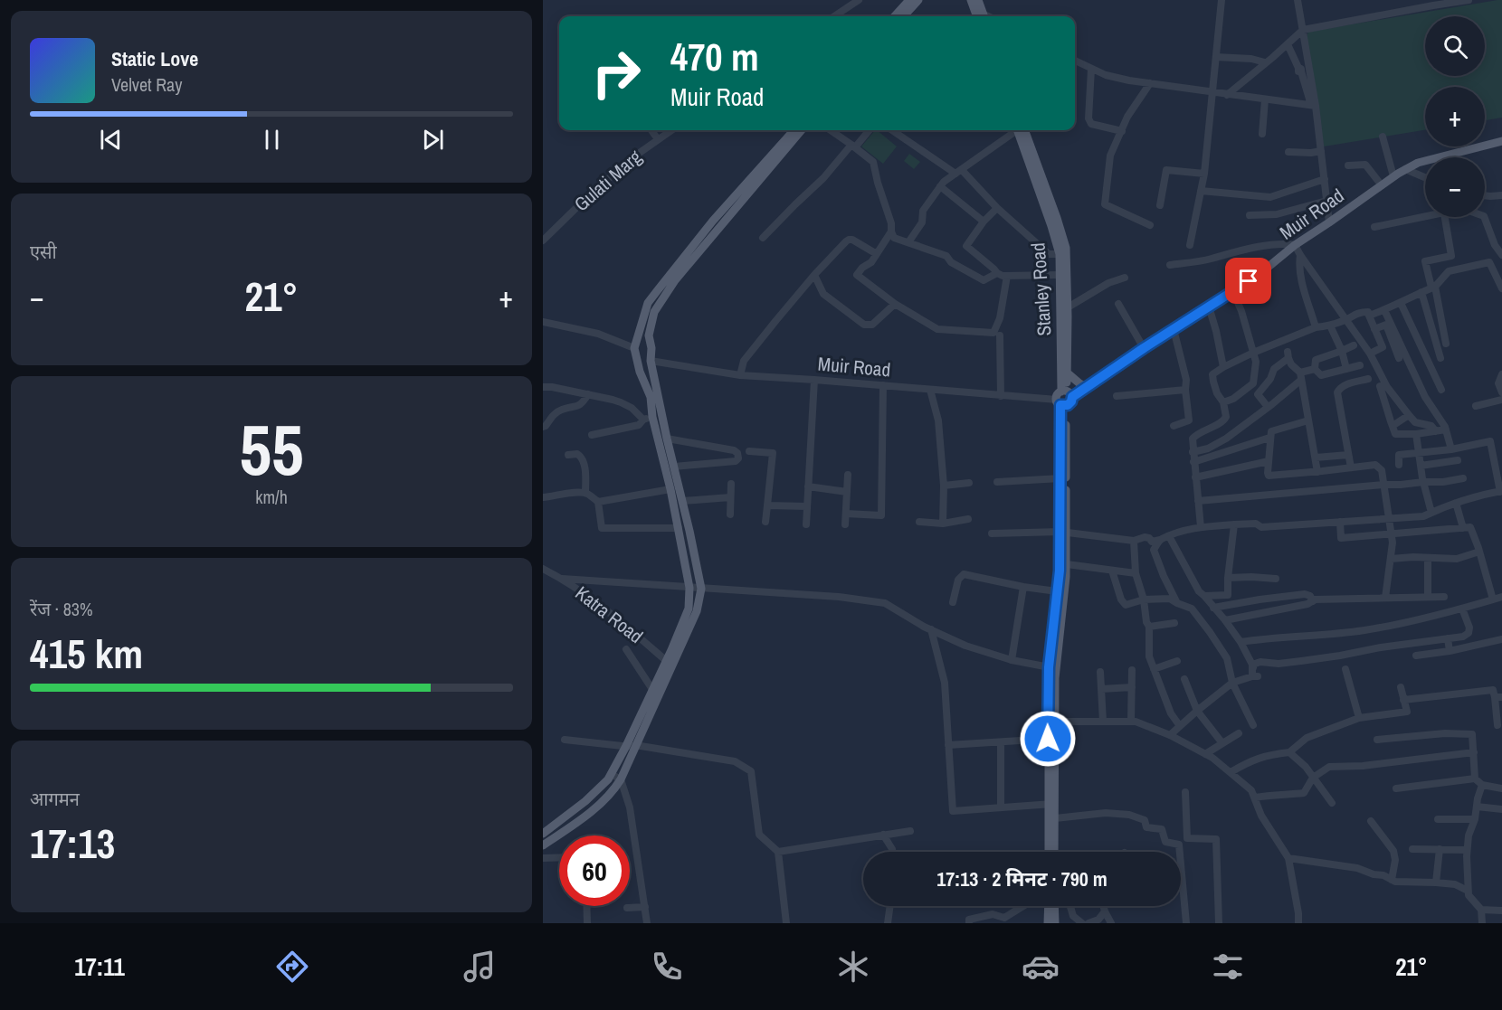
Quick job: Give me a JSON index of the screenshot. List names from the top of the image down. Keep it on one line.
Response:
{"streets":{"main road":["Muir Road","Stanley Road"],"street":["Gulati Marg","Katra Road"]},"crossings":[["Muir Road","Stanley Road"]],"page":{"map_buttons":["+","−"],"turn":["470 m","Muir Road"],"song":["Static Love","Velvet Ray"],"tile":["एसी",["55","km/h"],["रेंज · 83%","415 km"],["आगमन","17:13"]],"heat":["−","21°","+"],"limit":"60","trip":"17:13 · 2 मिनट · 790 m","tabs":["17:11","21°"]}}
